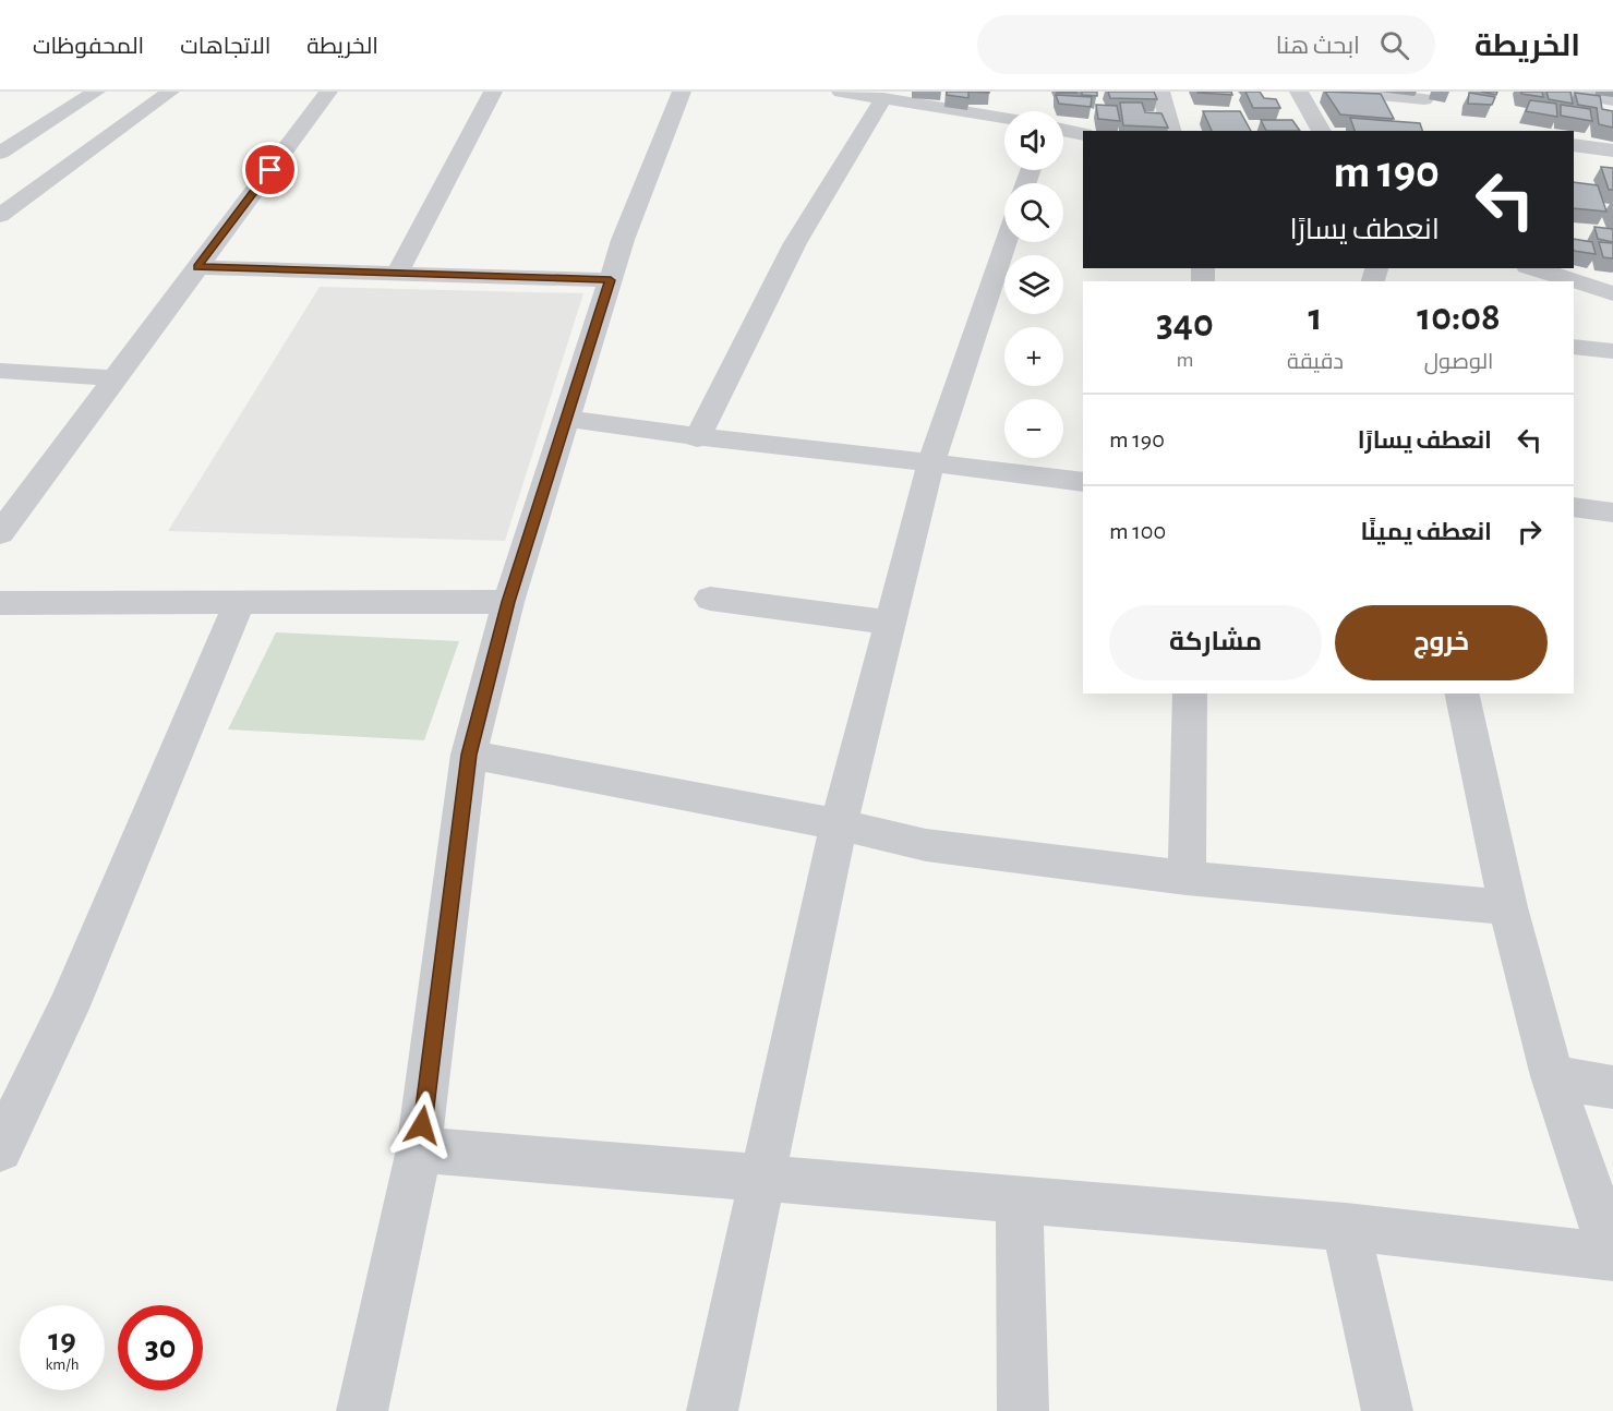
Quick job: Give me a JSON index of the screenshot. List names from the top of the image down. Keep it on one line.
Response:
{"page":{"header":"الخريطة","search":"ابحث هنا","nav":["الخريطة","الاتجاهات","المحفوظات"],"map_buttons":["+","−"],"turn":["190 m","انعطف يسارًا"],"eta":["10:08","الوصول","1","دقيقة","340","m"],"list":[{"name":"انعطف يسارًا","value":"190 m"},{"name":"انعطف يمينًا","value":"100 m"}],"buttons":["خروج","مشاركة"],"speed":"19 km/h","limit":"30"}}
